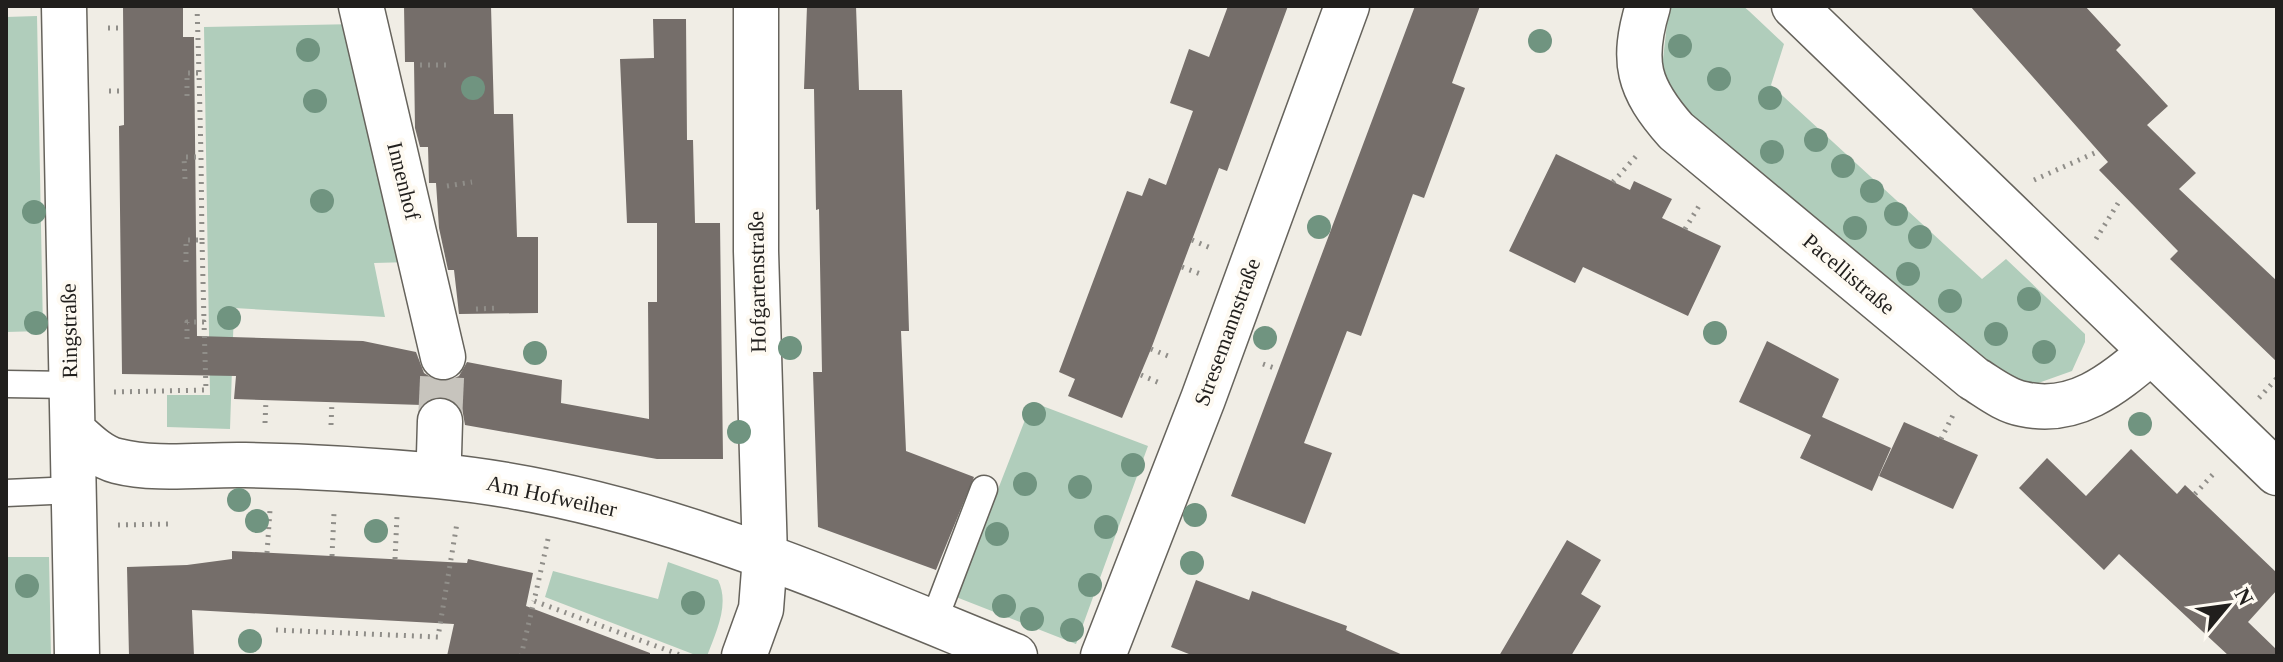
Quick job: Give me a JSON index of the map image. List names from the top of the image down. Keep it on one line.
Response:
{"streets":{"street":["Innenhof","Pacellistraße","Hofgartenstraße","Ringstraße","Stresemannstraße","Am Hofweiher"]},"crossings":[["Hofgartenstraße","Am Hofweiher"],["Ringstraße","Am Hofweiher"]],"north":"top right"}
